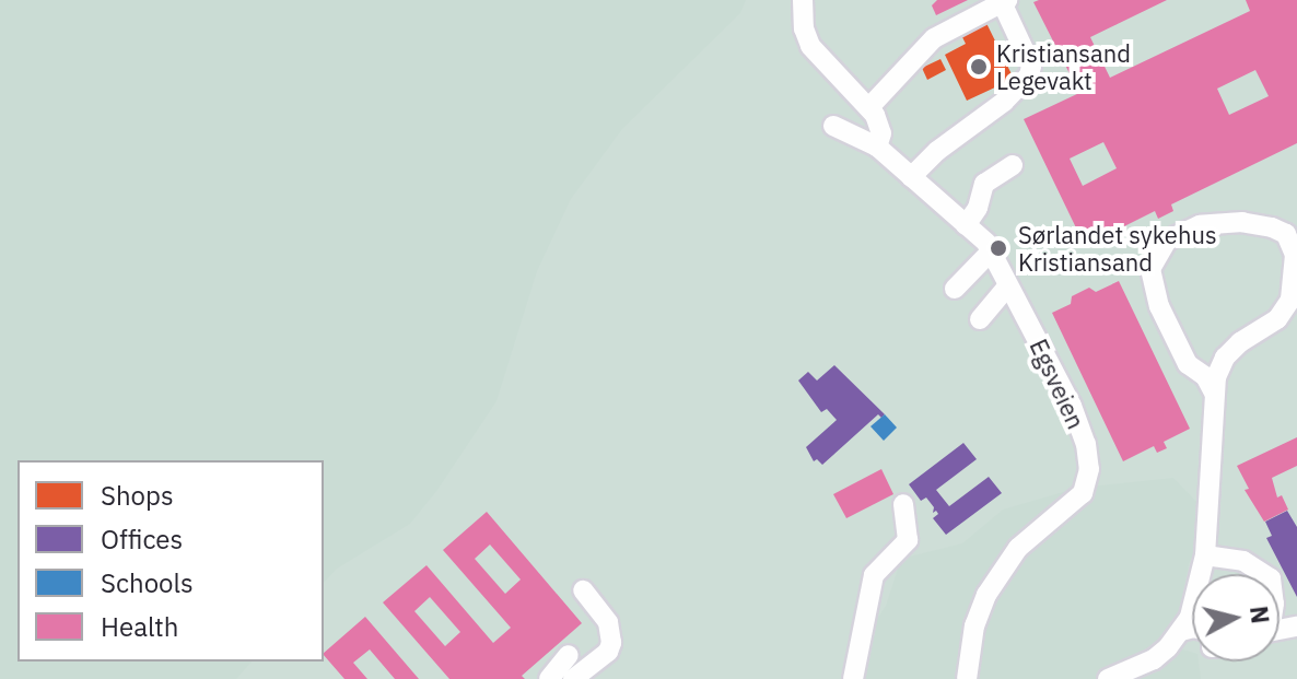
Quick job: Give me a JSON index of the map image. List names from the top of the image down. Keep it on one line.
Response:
{"streets":{"street":["Egsveien"]},"places":["Kristiansand Legevakt","Sørlandet sykehus Kristiansand"],"legend":["Shops","Offices","Schools","Health"],"north":"right"}
